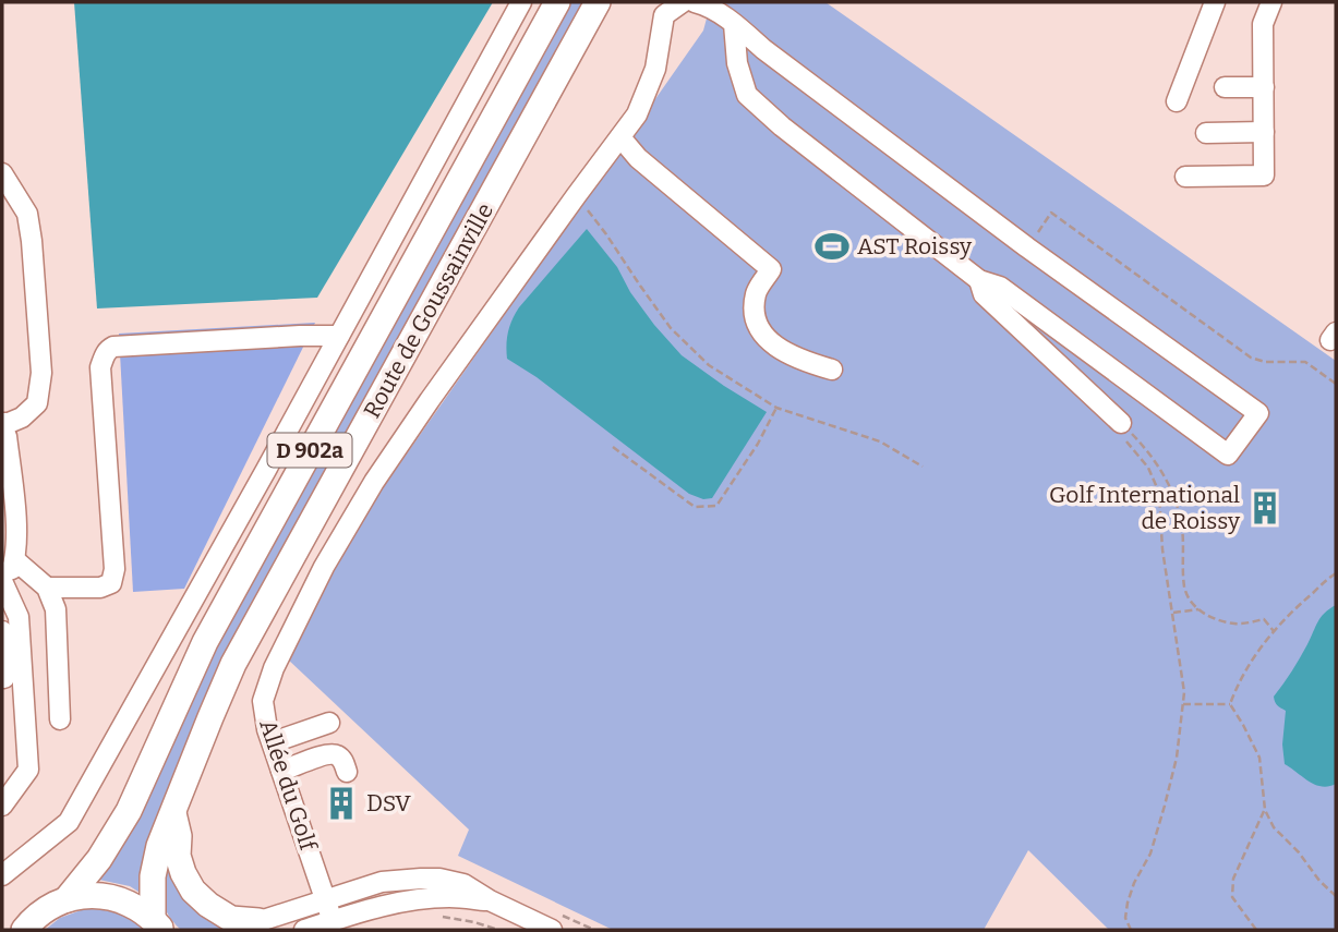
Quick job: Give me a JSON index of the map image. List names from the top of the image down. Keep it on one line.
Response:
{"streets":{"main road":["Route de Goussainville","D 902a"],"street":["Allée du Golf"]},"places":{"sports":["AST Roissy"],"building":["Golf International de Roissy","DSV"]}}
